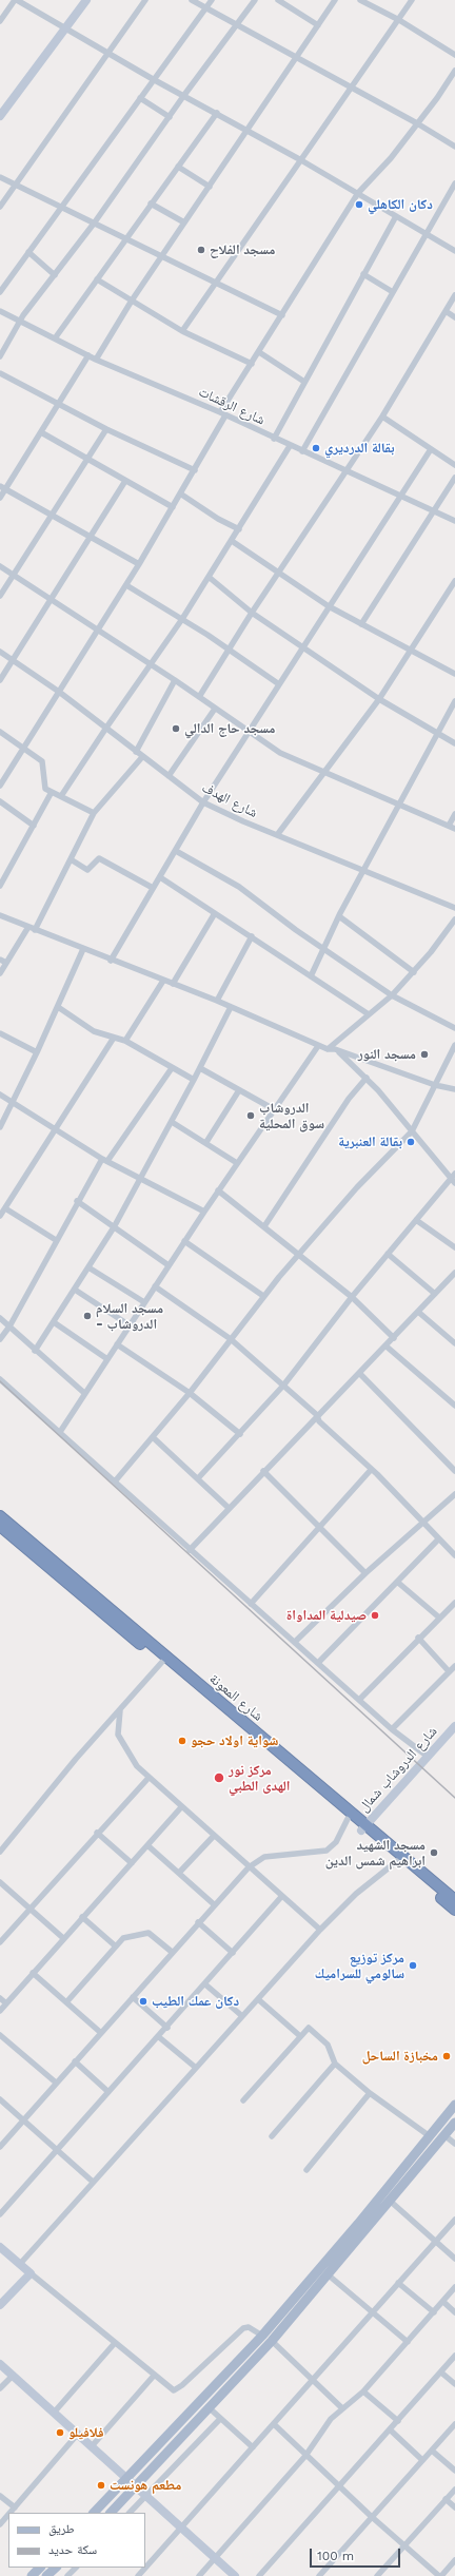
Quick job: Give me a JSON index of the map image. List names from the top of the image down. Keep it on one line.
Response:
{"streets":{"highway":["شارع المعونة"],"street":["شارع الرقشات","شارع الهدف","شارع الدروشاب شمال"]},"crossings":[["شارع المعونة","شارع الدروشاب شمال"]],"places":["دكان الكاهلي","مسجد الفلاح","بقالة الدرديري","مسجد حاج الدالي","مسجد النور","الدروشاب سوق المحلية","بقالة العنبرية","مسجد السلام - الدروشاب","صيدلية المداواة","شواية اولاد حجو","مركز نور الهدى الطبي","مسجد الشهيد ابراهيم شمس الدين","مركز توزيع سالومي للسراميك","دكان عمك الطيب","مخبازة الساحل","فلافيلو","مطعم هونست"],"legend":["طريق","سكة حديد"],"scale_bar":"100 m"}
